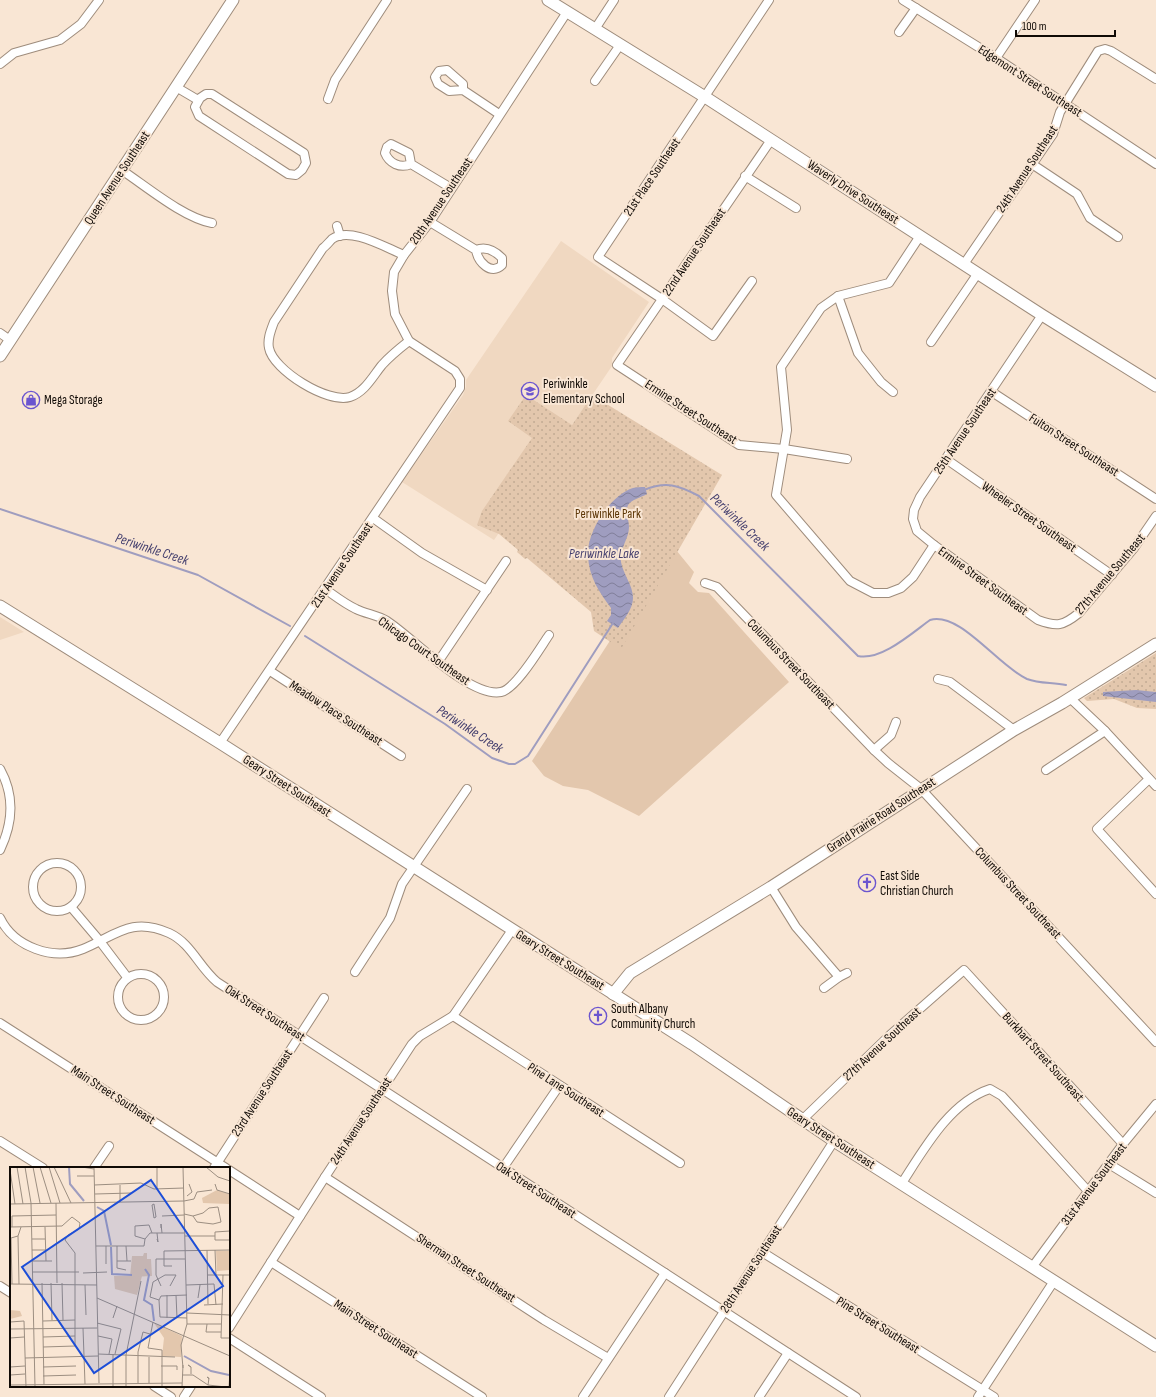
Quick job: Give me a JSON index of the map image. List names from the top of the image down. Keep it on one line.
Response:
{"streets":{"main road":["Queen Avenue Southeast","Waverly Drive Southeast","Geary Street Southeast","Grand Prairie Road Southeast"],"street":["Edgemont Street Southeast","24th Avenue Southeast","21st Place Southeast","20th Avenue Southeast","22nd Avenue Southeast","Ermine Street Southeast","25th Avenue Southeast","Fulton Street Southeast","Wheeler Street Southeast","21st Avenue Southeast","27th Avenue Southeast","Chicago Court Southeast","Columbus Street Southeast","Meadow Place Southeast","Oak Street Southeast","Burkhart Street Southeast","Pine Lane Southeast","23rd Avenue Southeast","Main Street Southeast","31st Avenue Southeast","Sherman Street Southeast","28th Avenue Southeast","Pine Street Southeast"]},"crossings":[["Edgemont Street Southeast","24th Avenue Southeast"],["24th Avenue Southeast","Waverly Drive Southeast"],["24th Avenue Southeast","Geary Street Southeast"],["24th Avenue Southeast","Oak Street Southeast"],["24th Avenue Southeast","Pine Lane Southeast"],["24th Avenue Southeast","Main Street Southeast"],["24th Avenue Southeast","Sherman Street Southeast"],["21st Place Southeast","Waverly Drive Southeast"],["21st Place Southeast","22nd Avenue Southeast"],["Waverly Drive Southeast","20th Avenue Southeast"],["Waverly Drive Southeast","22nd Avenue Southeast"],["Waverly Drive Southeast","25th Avenue Southeast"],["20th Avenue Southeast","21st Avenue Southeast"],["22nd Avenue Southeast","Ermine Street Southeast"],["Ermine Street Southeast","25th Avenue Southeast"],["Ermine Street Southeast","27th Avenue Southeast"],["25th Avenue Southeast","Fulton Street Southeast"],["25th Avenue Southeast","Wheeler Street Southeast"],["Wheeler Street Southeast","27th Avenue Southeast"],["21st Avenue Southeast","Chicago Court Southeast"],["21st Avenue Southeast","Meadow Place Southeast"],["21st Avenue Southeast","Geary Street Southeast"],["27th Avenue Southeast","Geary Street Southeast"],["27th Avenue Southeast","Burkhart Street Southeast"],["Columbus Street Southeast","Grand Prairie Road Southeast"],["Geary Street Southeast","Grand Prairie Road Southeast"],["Geary Street Southeast","31st Avenue Southeast"],["Geary Street Southeast","28th Avenue Southeast"],["Oak Street Southeast","23rd Avenue Southeast"],["Oak Street Southeast","28th Avenue Southeast"],["Burkhart Street Southeast","31st Avenue Southeast"],["23rd Avenue Southeast","Main Street Southeast"],["28th Avenue Southeast","Pine Street Southeast"]],"water":["Periwinkle Creek","Periwinkle Lake"],"parks":["Periwinkle Park"],"places":{"school or university":["Periwinkle Elementary School"],"shop":["Mega Storage"],"church":["East Side Christian Church","South Albany Community Church"]},"scale_bar":"100 m"}
